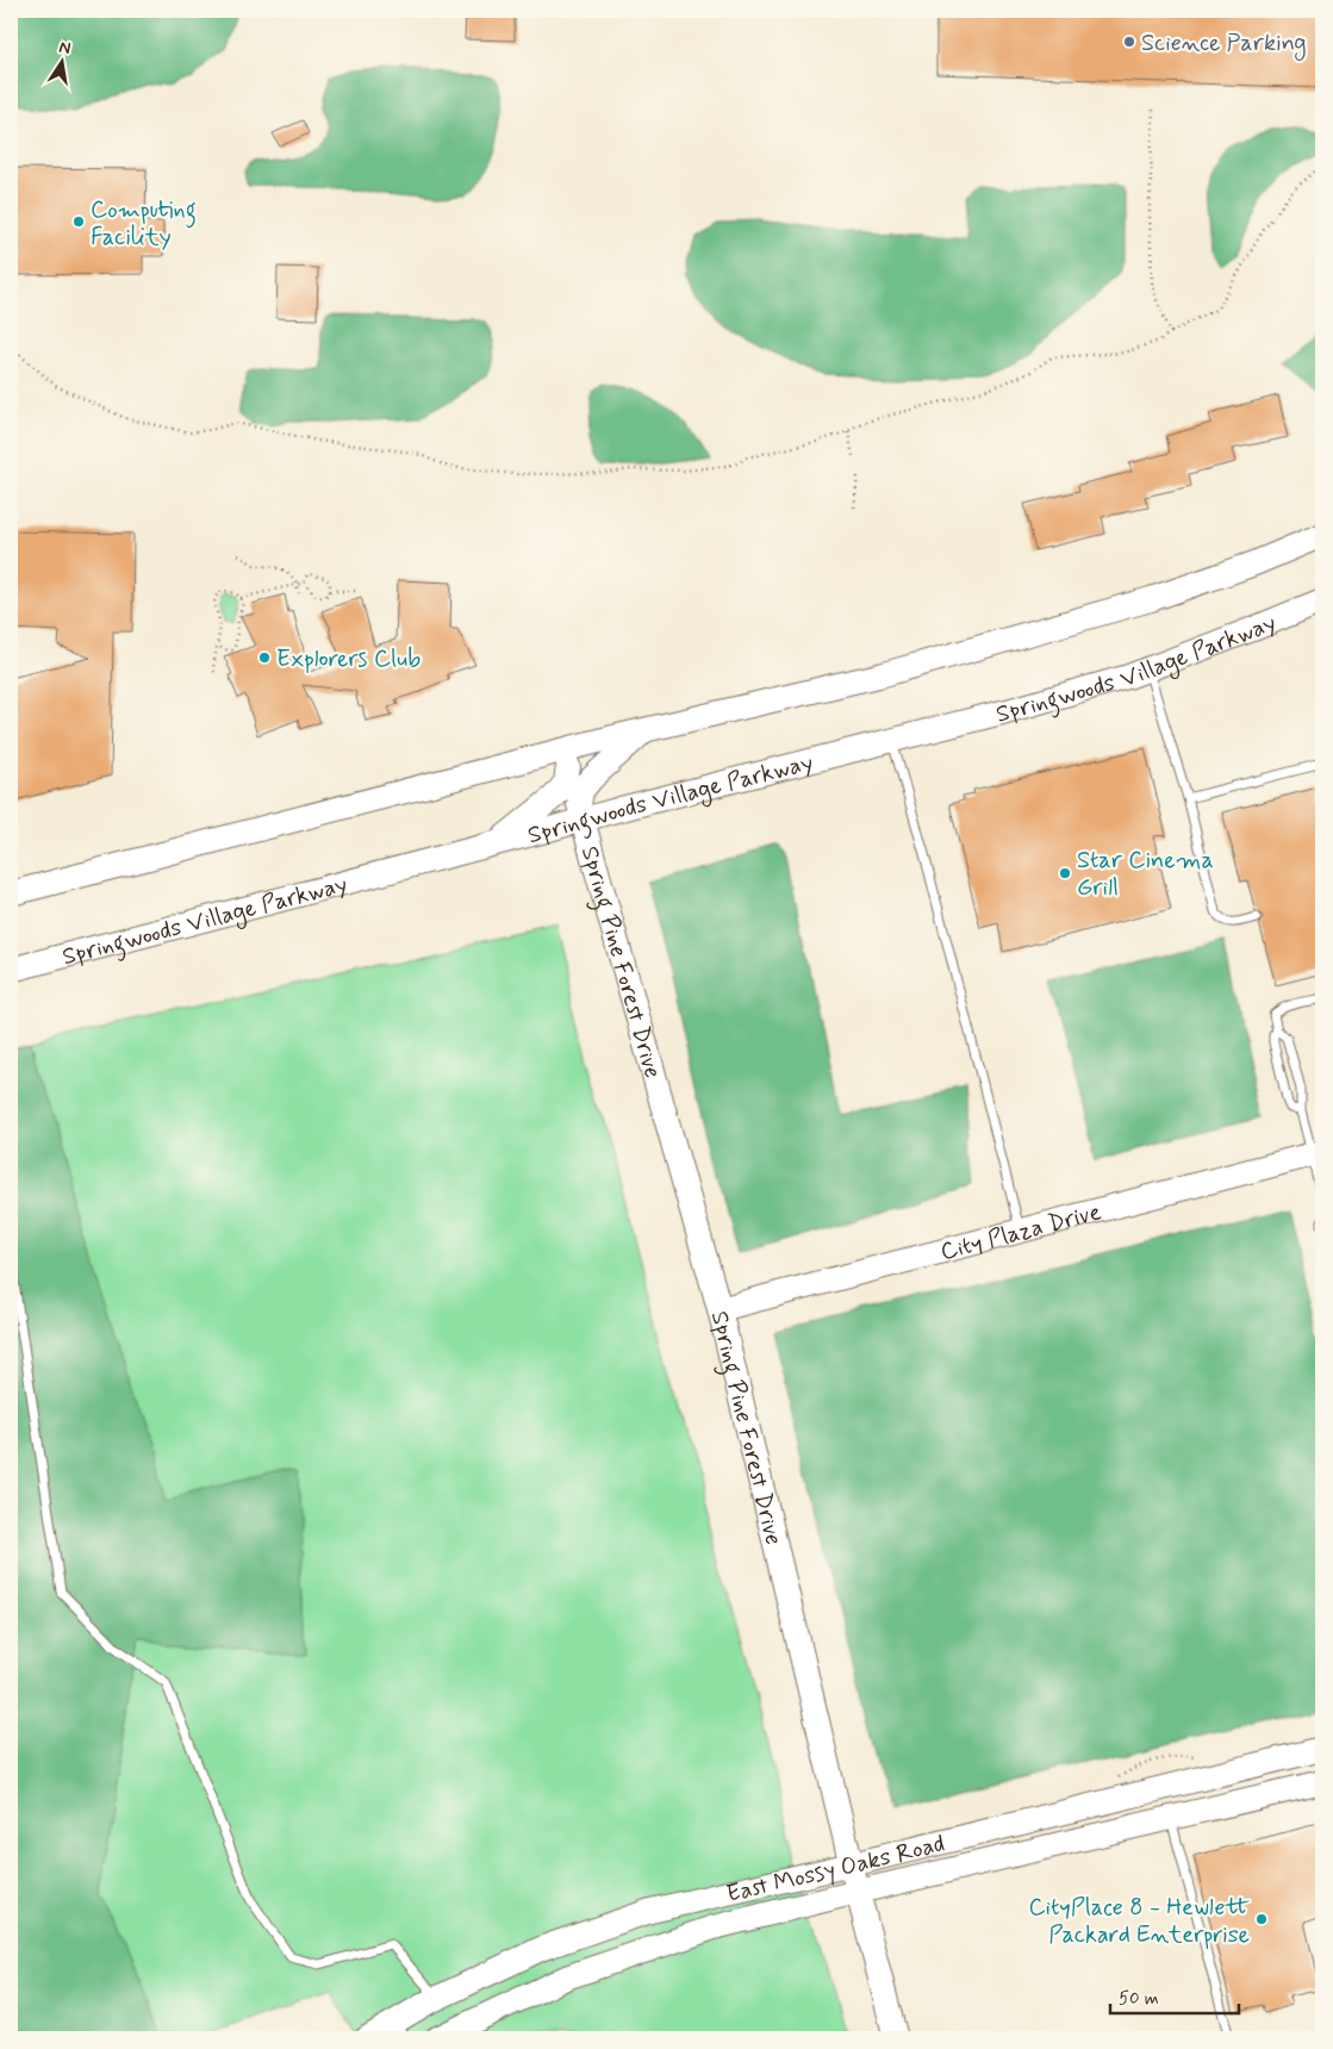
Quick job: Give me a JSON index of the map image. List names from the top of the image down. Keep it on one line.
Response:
{"streets":{"street":["Springwoods Village Parkway","Spring Pine Forest Drive","City Plaza Drive","East Mossy Oaks Road"]},"crossings":[["Springwoods Village Parkway","Spring Pine Forest Drive"],["Spring Pine Forest Drive","City Plaza Drive"],["Spring Pine Forest Drive","East Mossy Oaks Road"]],"places":["Science Parking","Computing Facility","Explorers Club","Star Cinema Grill","CityPlace 8 - Hewlett Packard Enterprise"],"scale_bar":"50 m","north":"top"}
